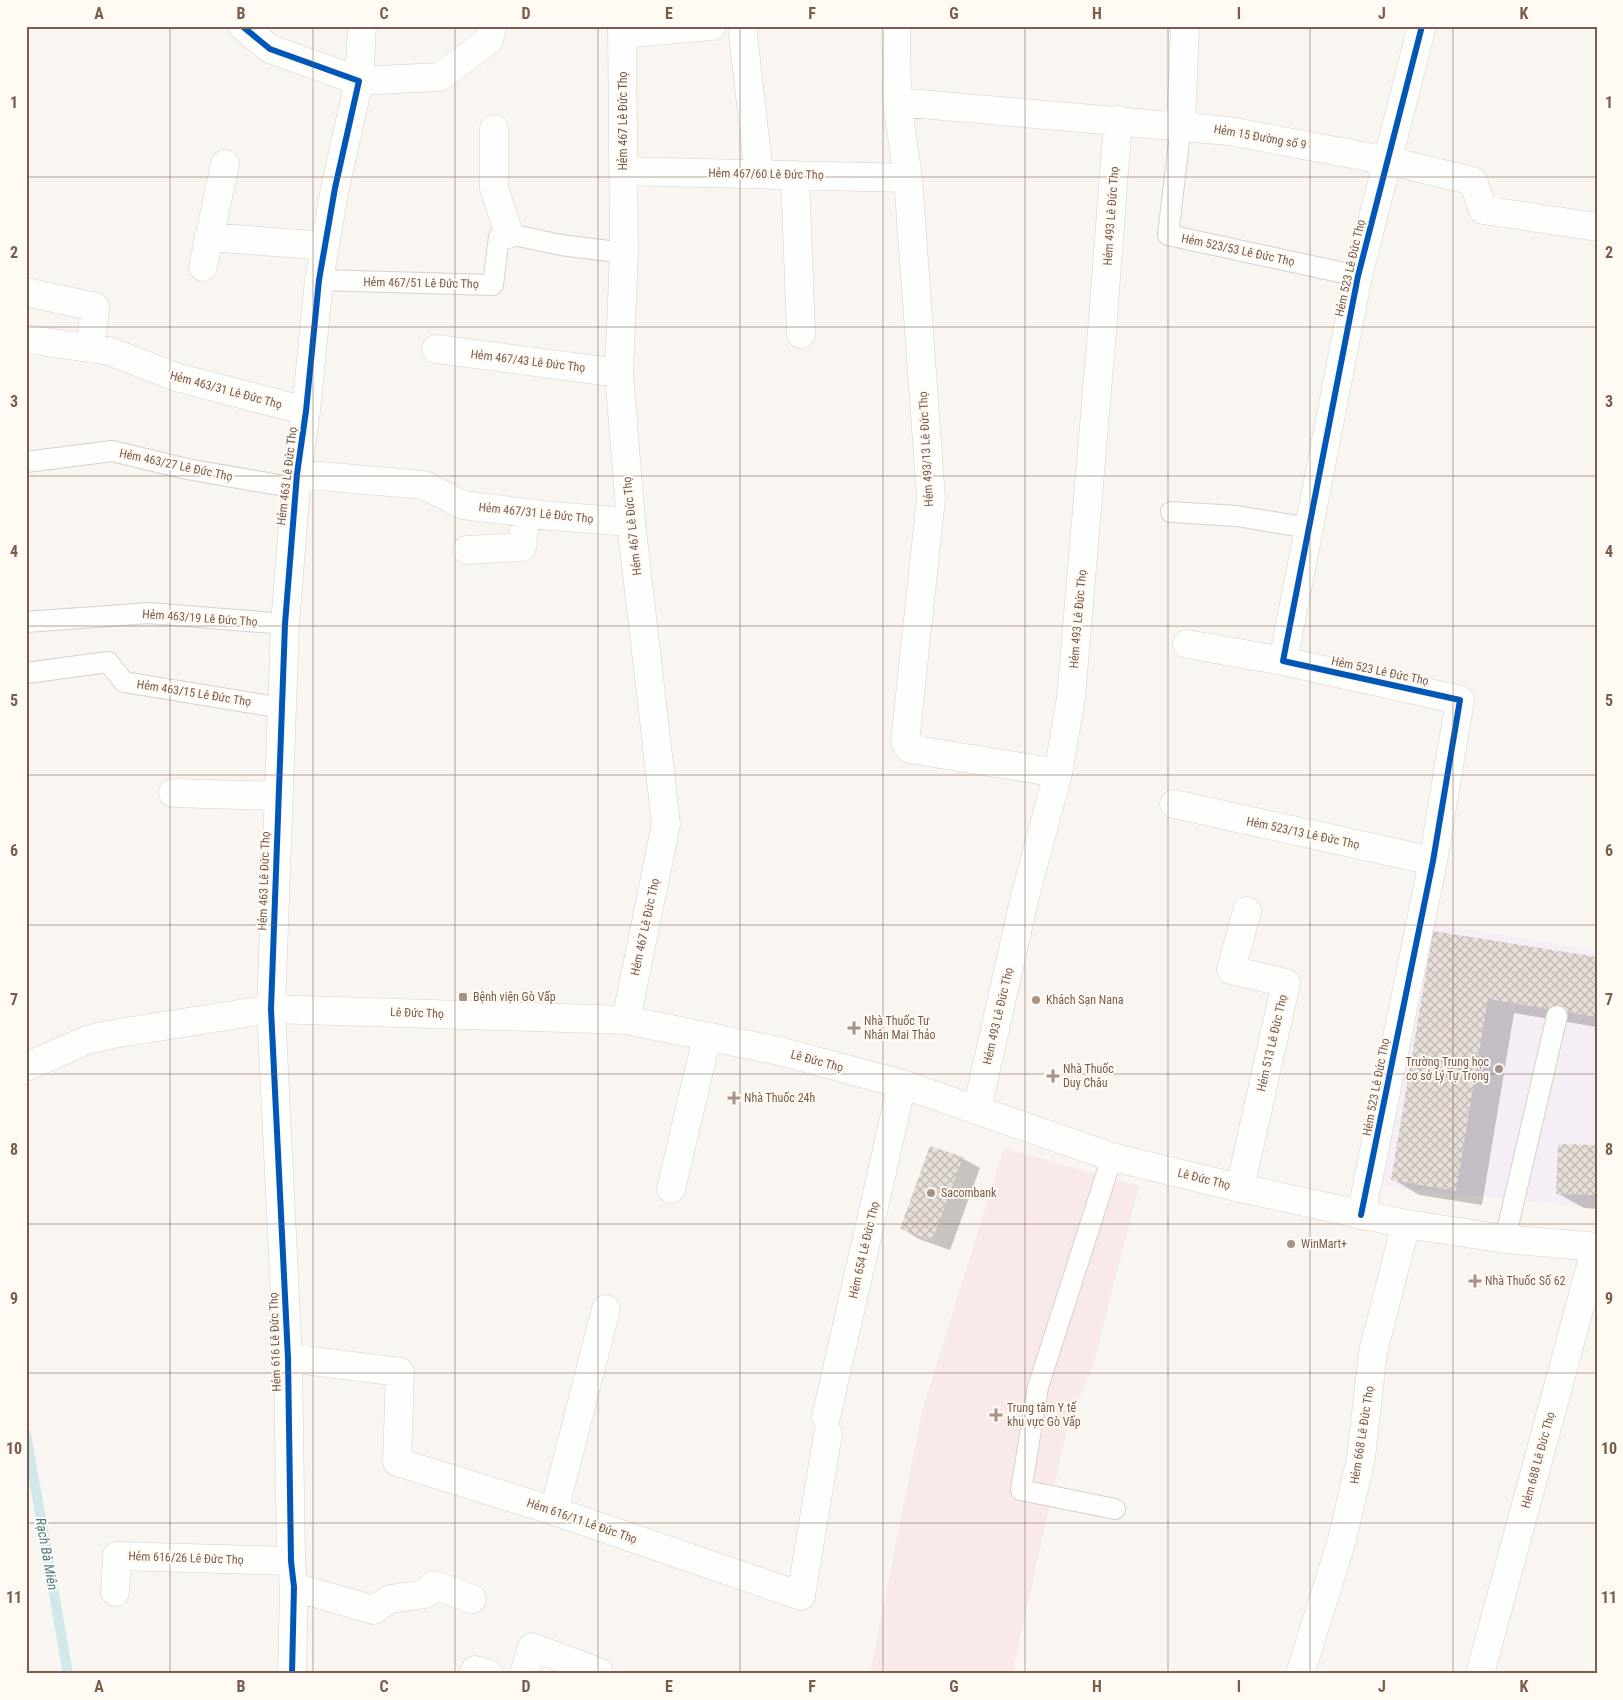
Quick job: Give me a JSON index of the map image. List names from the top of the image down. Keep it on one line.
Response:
{"streets":{"street":["Hẻm 467 Lê Đức Thọ","Hẻm 15 Đường số 9","Hẻm 467/60 Lê Đức Thọ","Hẻm 493 Lê Đức Thọ","Hẻm 523 Lê Đức Thọ","Hẻm 467/43 Lê Đức Thọ","Hẻm 463/31 Lê Đức Thọ","Hẻm 493/13 Lê Đức Thọ","Hẻm 463 Lê Đức Thọ","Hẻm 467/31 Lê Đức Thọ","Hẻm 523/13 Lê Đức Thọ","Lê Đức Thọ","Hẻm 513 Lê Đức Thọ","Hẻm 654 Lê Đức Thọ","Hẻm 616 Lê Đức Thọ","Hẻm 668 Lê Đức Thọ","Hẻm 688 Lê Đức Thọ","Hẻm 616/11 Lê Đức Thọ","Hẻm 616/26 Lê Đức Thọ"],"lane":["Hẻm 523/53 Lê Đức Thọ","Hẻm 467/51 Lê Đức Thọ","Hẻm 463/27 Lê Đức Thọ","Hẻm 463/19 Lê Đức Thọ","Hẻm 463/15 Lê Đức Thọ"]},"crossings":[["Hẻm 467 Lê Đức Thọ","Hẻm 467/60 Lê Đức Thọ"],["Hẻm 467 Lê Đức Thọ","Hẻm 467/43 Lê Đức Thọ"],["Hẻm 467 Lê Đức Thọ","Hẻm 467/31 Lê Đức Thọ"],["Hẻm 467 Lê Đức Thọ","Lê Đức Thọ"],["Hẻm 15 Đường số 9","Hẻm 493 Lê Đức Thọ"],["Hẻm 15 Đường số 9","Hẻm 523/53 Lê Đức Thọ"],["Hẻm 15 Đường số 9","Hẻm 523 Lê Đức Thọ"],["Hẻm 15 Đường số 9","Hẻm 493/13 Lê Đức Thọ"],["Hẻm 467/60 Lê Đức Thọ","Hẻm 493/13 Lê Đức Thọ"],["Hẻm 493 Lê Đức Thọ","Hẻm 493/13 Lê Đức Thọ"],["Hẻm 493 Lê Đức Thọ","Lê Đức Thọ"],["Hẻm 523/53 Lê Đức Thọ","Hẻm 523 Lê Đức Thọ"],["Hẻm 523 Lê Đức Thọ","Hẻm 523/13 Lê Đức Thọ"],["Hẻm 523 Lê Đức Thọ","Lê Đức Thọ"],["Hẻm 467/51 Lê Đức Thọ","Hẻm 463 Lê Đức Thọ"],["Hẻm 463/31 Lê Đức Thọ","Hẻm 463 Lê Đức Thọ"],["Hẻm 463/27 Lê Đức Thọ","Hẻm 463 Lê Đức Thọ"],["Hẻm 463/27 Lê Đức Thọ","Hẻm 467/31 Lê Đức Thọ"],["Hẻm 463 Lê Đức Thọ","Hẻm 467/31 Lê Đức Thọ"],["Hẻm 463 Lê Đức Thọ","Hẻm 463/19 Lê Đức Thọ"],["Hẻm 463 Lê Đức Thọ","Hẻm 463/15 Lê Đức Thọ"],["Hẻm 463 Lê Đức Thọ","Lê Đức Thọ"],["Hẻm 463 Lê Đức Thọ","Hẻm 616 Lê Đức Thọ"],["Lê Đức Thọ","Hẻm 513 Lê Đức Thọ"],["Lê Đức Thọ","Hẻm 654 Lê Đức Thọ"],["Lê Đức Thọ","Hẻm 616 Lê Đức Thọ"],["Lê Đức Thọ","Hẻm 668 Lê Đức Thọ"],["Lê Đức Thọ","Hẻm 688 Lê Đức Thọ"],["Hẻm 654 Lê Đức Thọ","Hẻm 616/11 Lê Đức Thọ"],["Hẻm 616 Lê Đức Thọ","Hẻm 616/11 Lê Đức Thọ"],["Hẻm 616 Lê Đức Thọ","Hẻm 616/26 Lê Đức Thọ"]],"water":["Rạch Bà Miên"],"places":{"transit":["Bệnh viện Gò Vấp"],"other":["Khách Sạn Nana","Trường Trung học cơ sở Lý Tự Trọng","Sacombank","WinMart+"],"health":["Nhà Thuốc Tư Nhân Mai Thảo","Nhà Thuốc Duy Châu","Nhà Thuốc 24h","Nhà Thuốc Số 62","Trung tâm Y tế khu vực Gò Vấp"]},"grid":{"columns":["A","B","C","D","E","F","G","H","I","J","K"],"rows":["1","2","3","4","5","6","7","8","9","10","11"]}}
